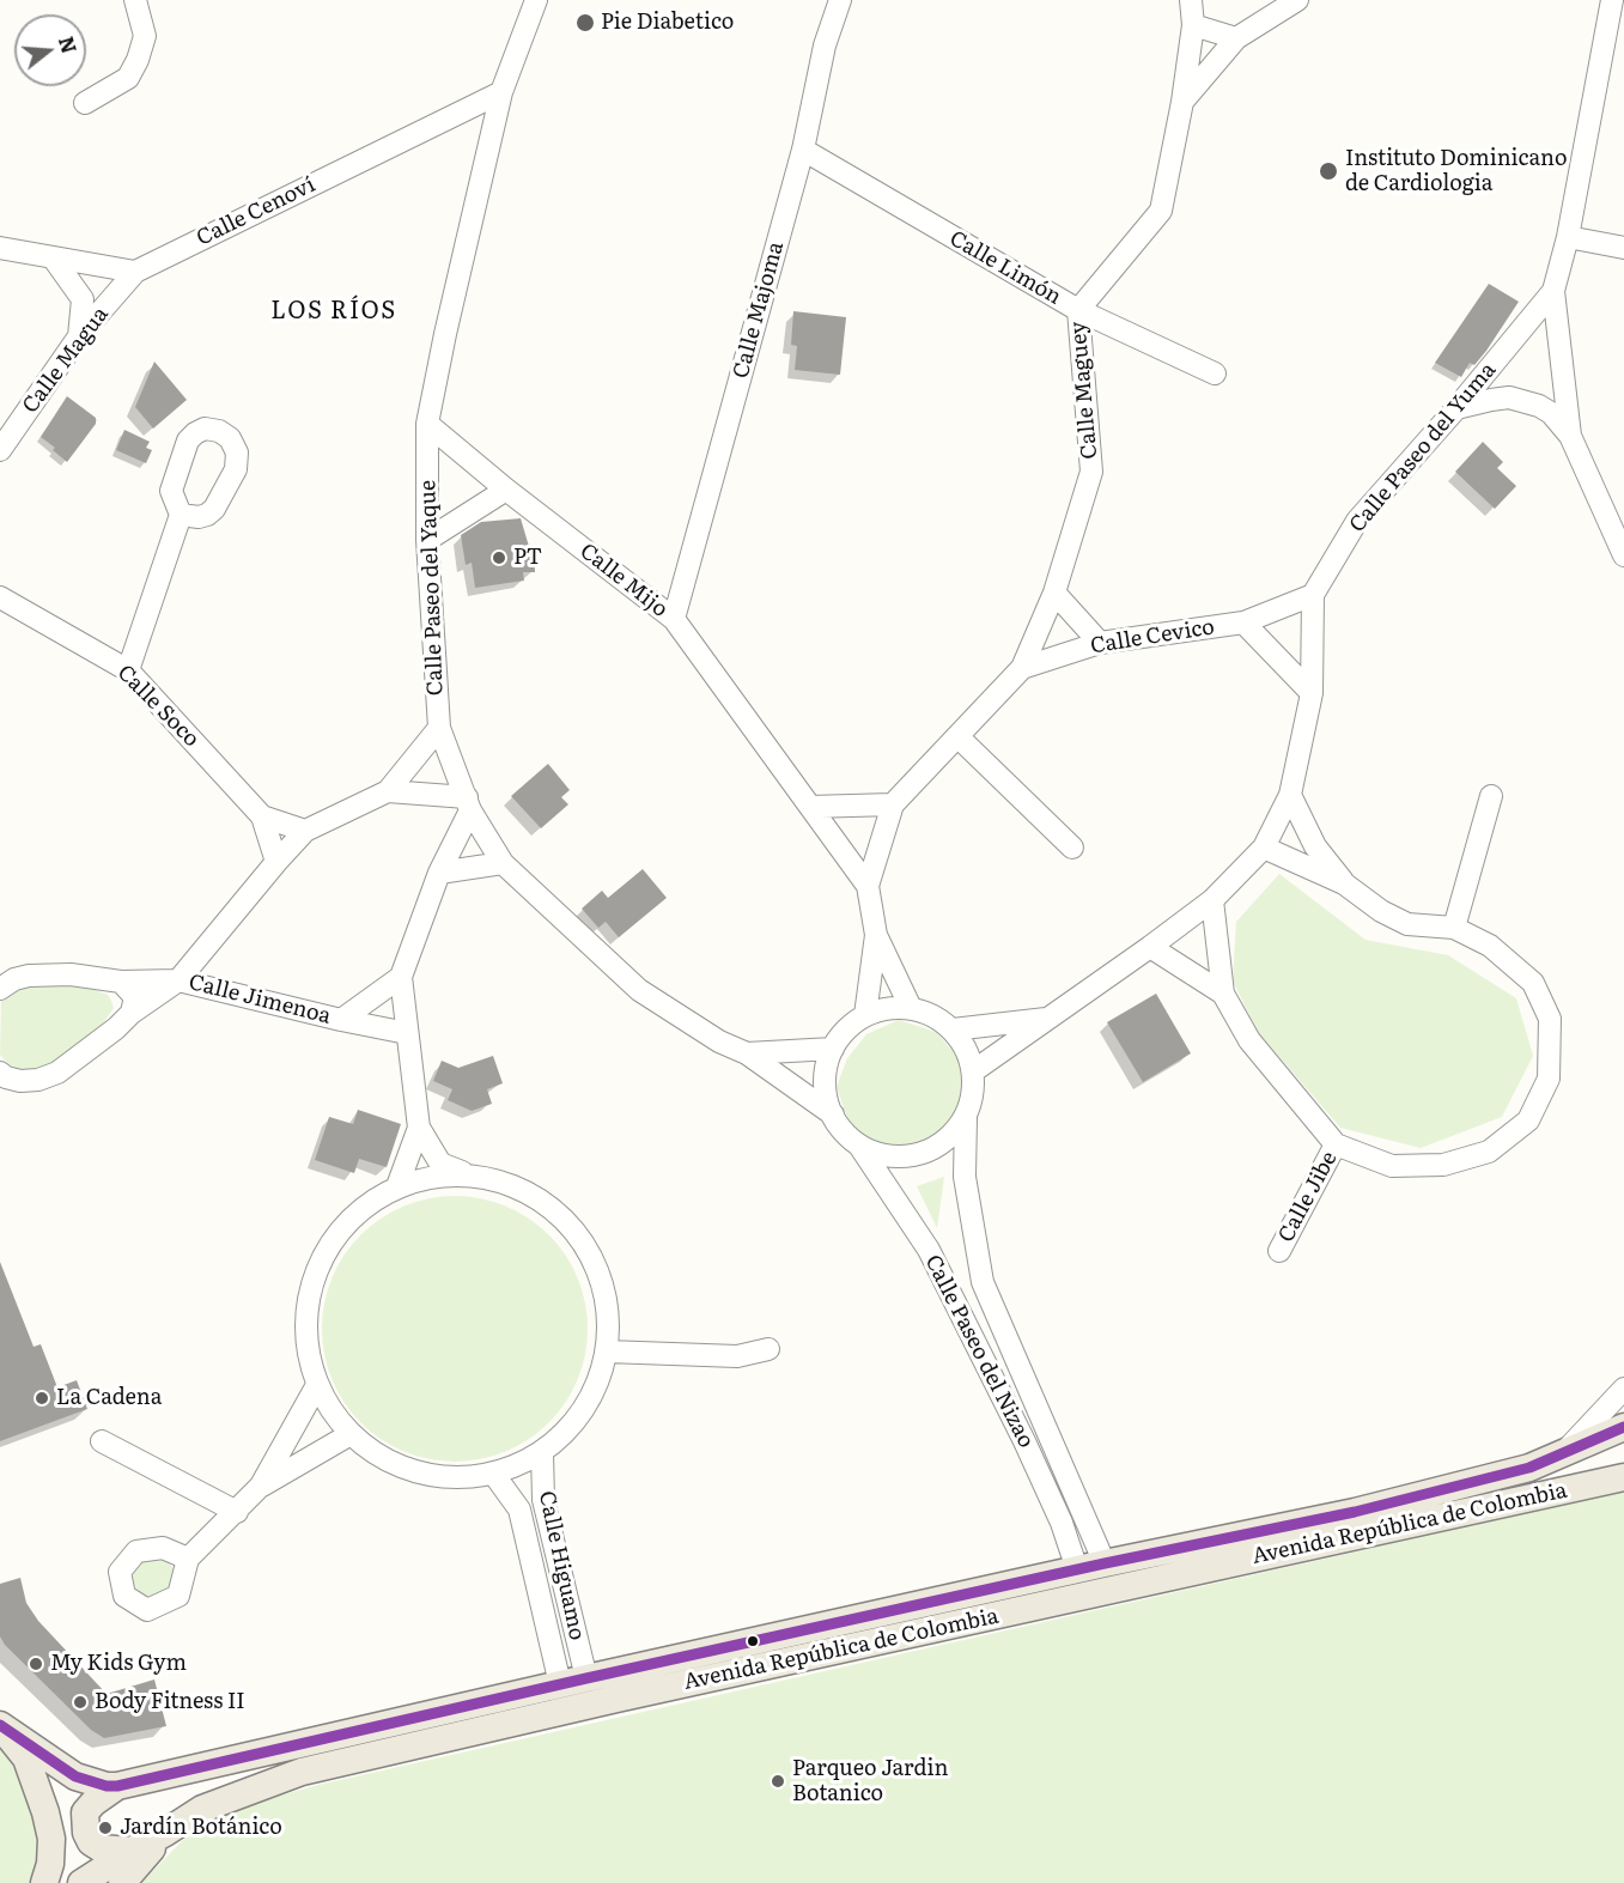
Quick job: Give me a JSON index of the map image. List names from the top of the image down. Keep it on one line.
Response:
{"streets":{"main road":["Avenida República de Colombia"],"street":["Calle Cenoví","Calle Limón","Calle Majoma","Calle Magua","Calle Maguey","Calle Paseo del Yuma","Calle Mijo","Calle Paseo del Yaque","Calle Cevico","Calle Soco","Calle Jimenoa","Calle Jibe","Calle Paseo del Nizao","Calle Higuamo"]},"crossings":[["Calle Cenoví","Calle Magua"],["Calle Cenoví","Calle Paseo del Yaque"],["Calle Limón","Calle Majoma"],["Calle Limón","Calle Maguey"],["Calle Majoma","Calle Mijo"],["Calle Maguey","Calle Mijo"],["Calle Maguey","Calle Paseo del Yaque"],["Calle Maguey","Calle Cevico"],["Calle Maguey","Calle Paseo del Nizao"],["Calle Paseo del Yuma","Calle Cevico"],["Calle Mijo","Calle Paseo del Yaque"],["Calle Paseo del Yaque","Calle Paseo del Nizao"],["Calle Paseo del Nizao","Avenida República de Colombia"],["Avenida República de Colombia","Calle Higuamo"]],"districts":["LOS RÍOS"],"places":["Pie Diabetico","Instituto Dominicano de Cardiologia","PT","La Cadena","My Kids Gym","Body Fitness II","Parqueo Jardin Botanico","Jardín Botánico"],"north":"right"}
